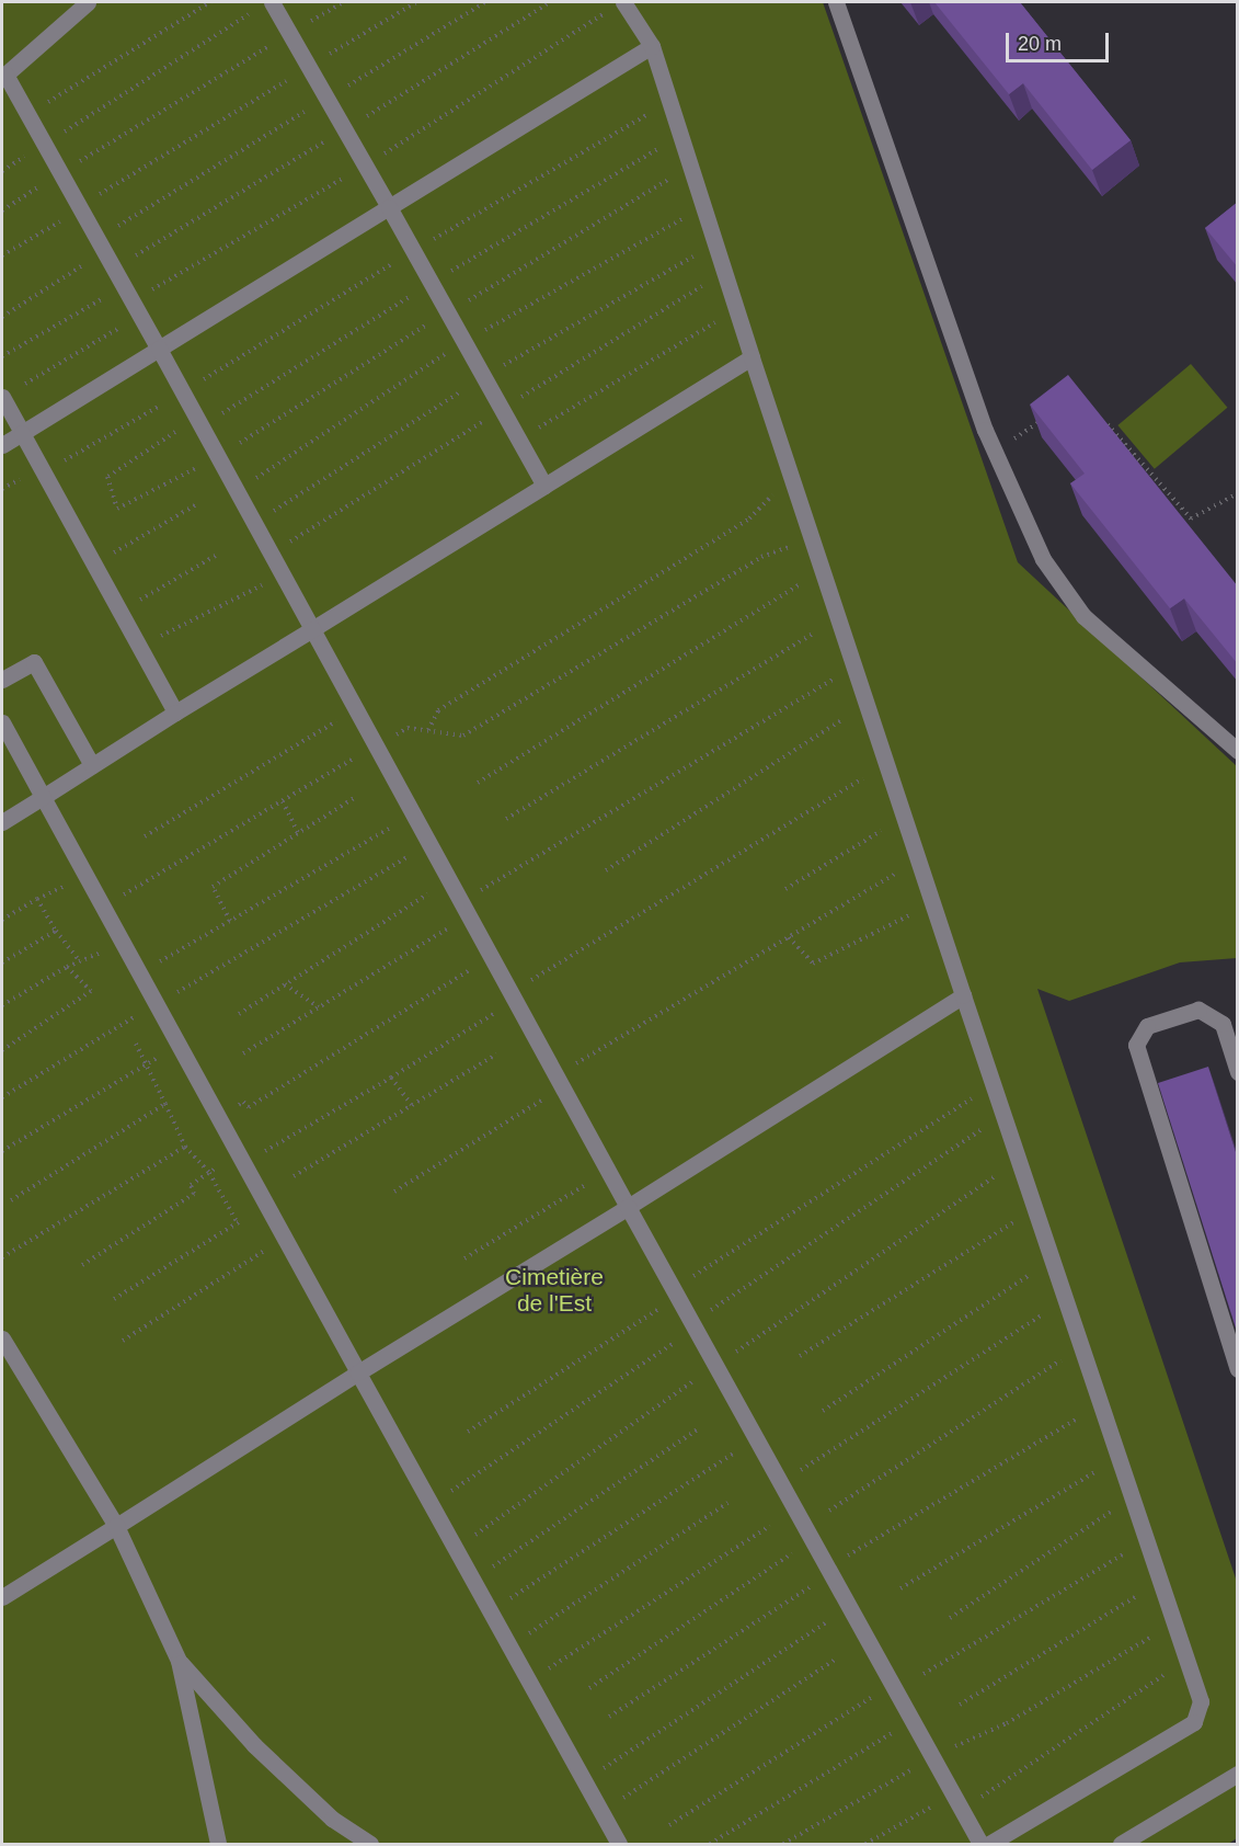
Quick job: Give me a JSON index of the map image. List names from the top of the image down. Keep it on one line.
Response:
{"parks":["Cimetière de l'Est"],"scale_bar":"20 m"}
